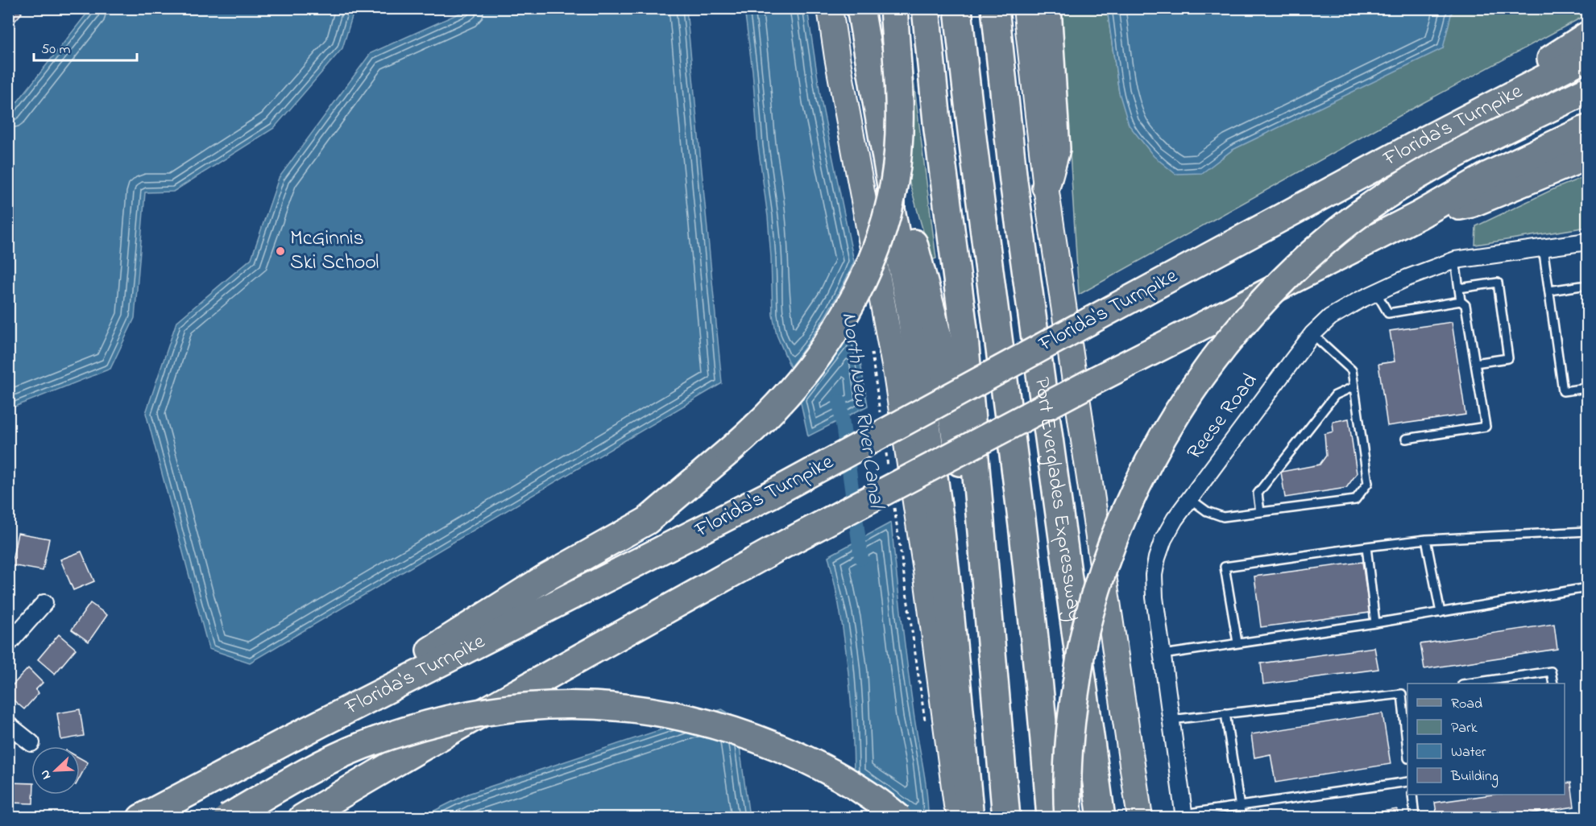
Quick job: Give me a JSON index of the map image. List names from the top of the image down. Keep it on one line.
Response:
{"streets":{"highway":["Florida's Turnpike","Port Everglades Expressway"],"street":["Reese Road"]},"water":["North New River Canal"],"places":["McGinnis Ski School"],"legend":["Road","Park","Water","Building"],"scale_bar":"50 m","north":"bottom left"}
